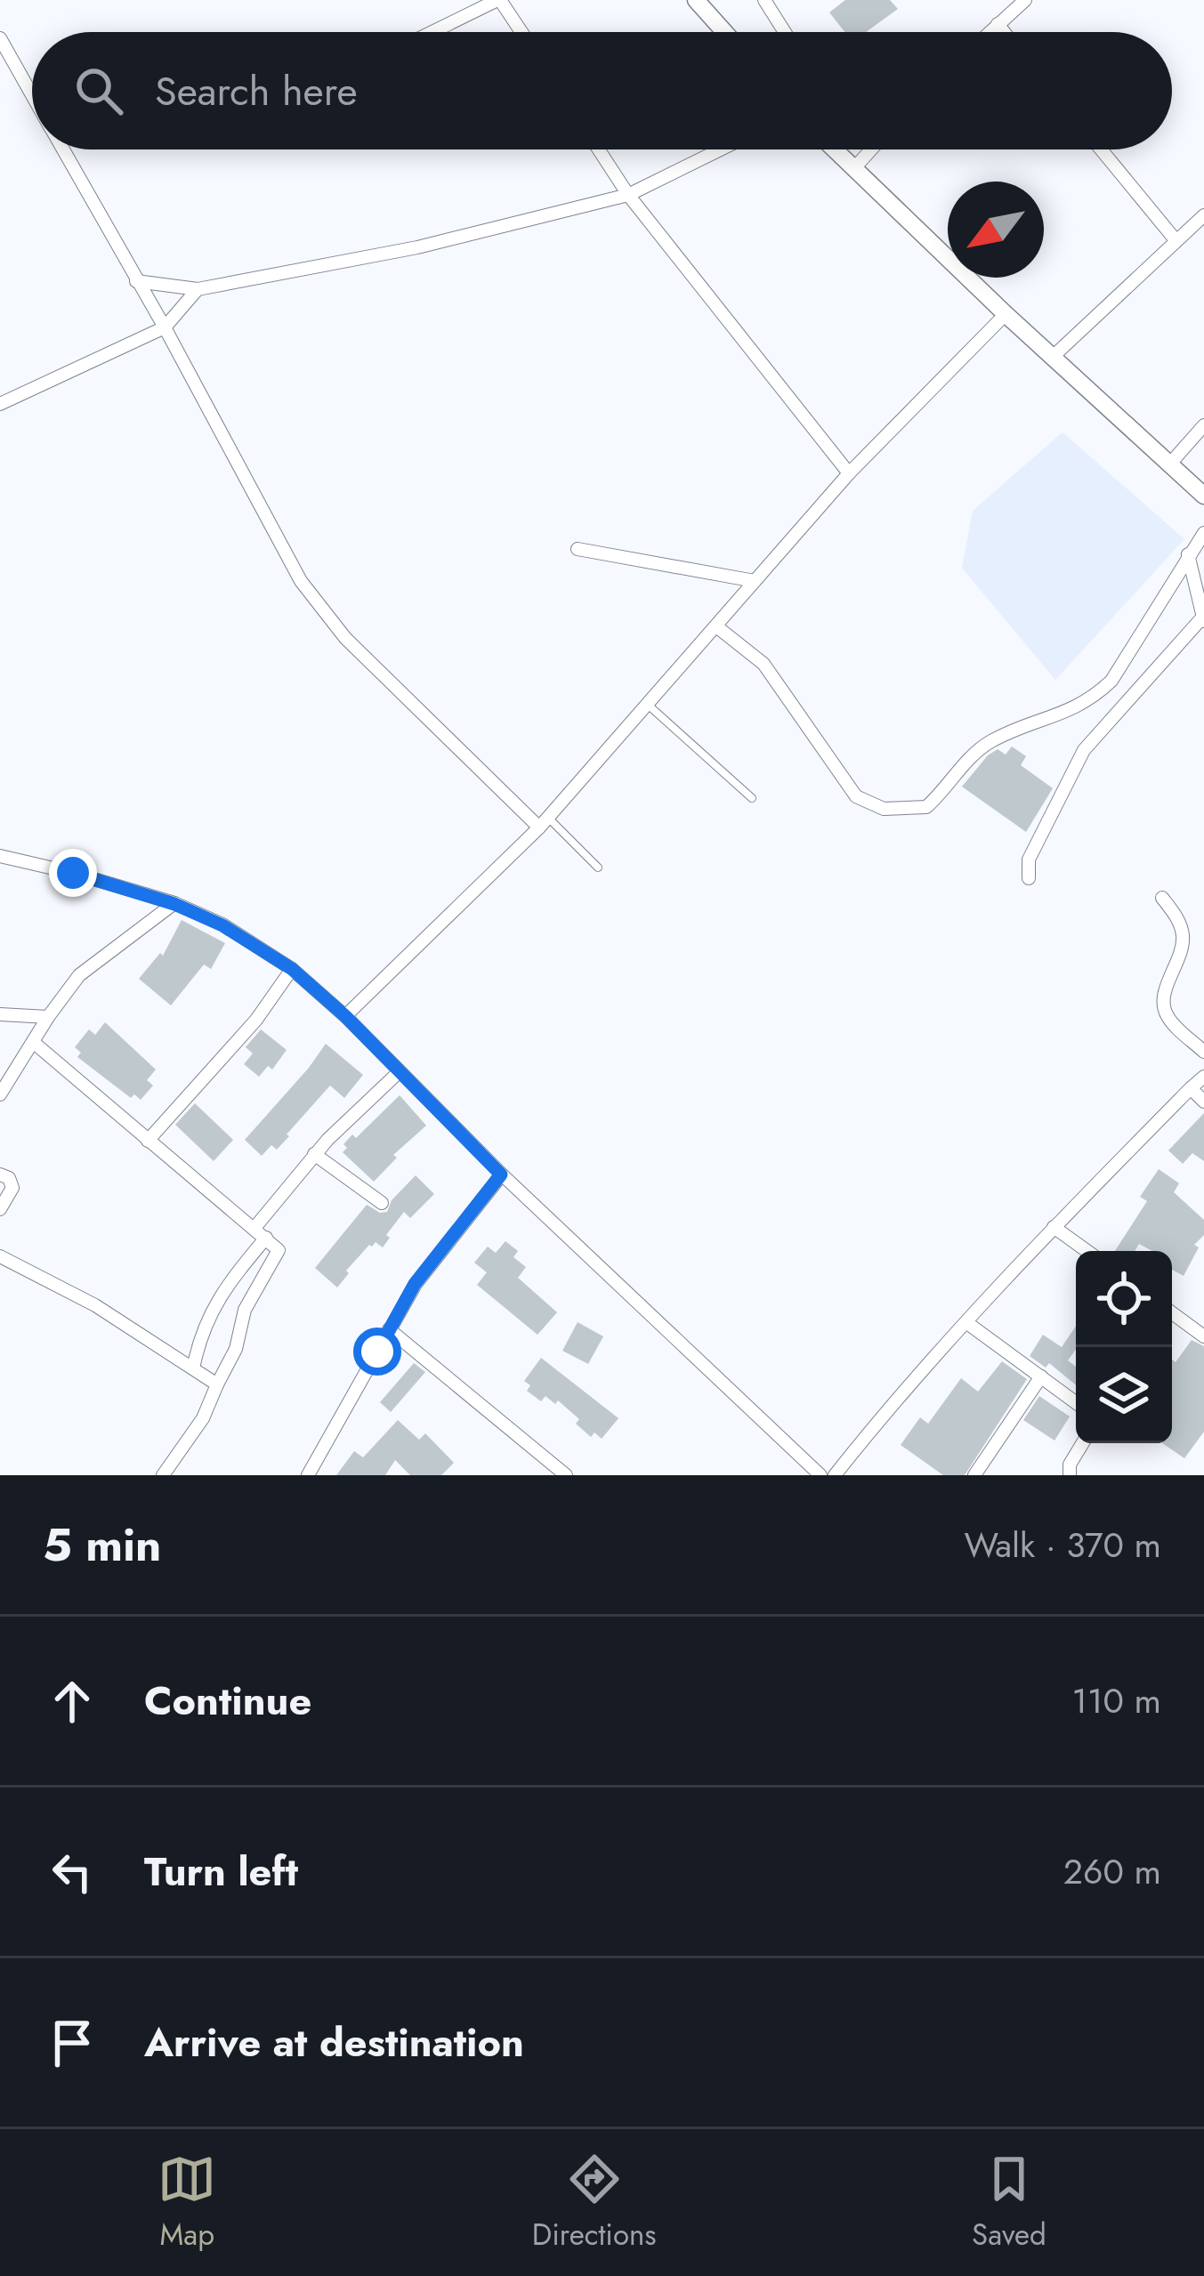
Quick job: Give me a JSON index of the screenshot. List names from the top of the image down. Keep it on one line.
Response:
{"north":"bottom left","page":{"search":"Search here","heading":["5 min","Walk · 370 m"],"list":[["Continue","110 m"],["Turn left","260 m"],"Arrive at destination"],"nav":["Map","Directions","Saved"]}}
